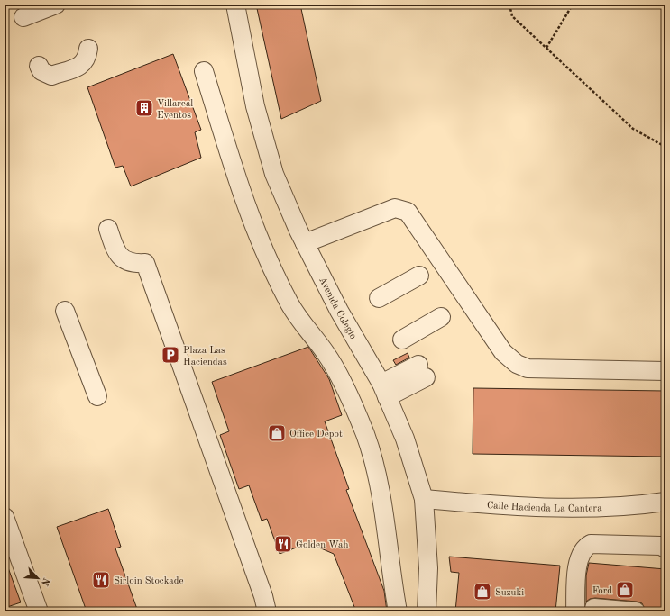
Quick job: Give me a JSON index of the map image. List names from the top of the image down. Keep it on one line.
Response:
{"streets":{"street":["Avenida Colegio","Calle Hacienda La Cantera"]},"crossings":[["Avenida Colegio","Calle Hacienda La Cantera"]],"places":{"building":["Villareal Eventos"],"parking":["Plaza Las Haciendas"],"shop":["Office Depot","Ford","Suzuki"],"restaurant":["Golden Wah","Sirloin Stockade"]},"north":"bottom right"}
